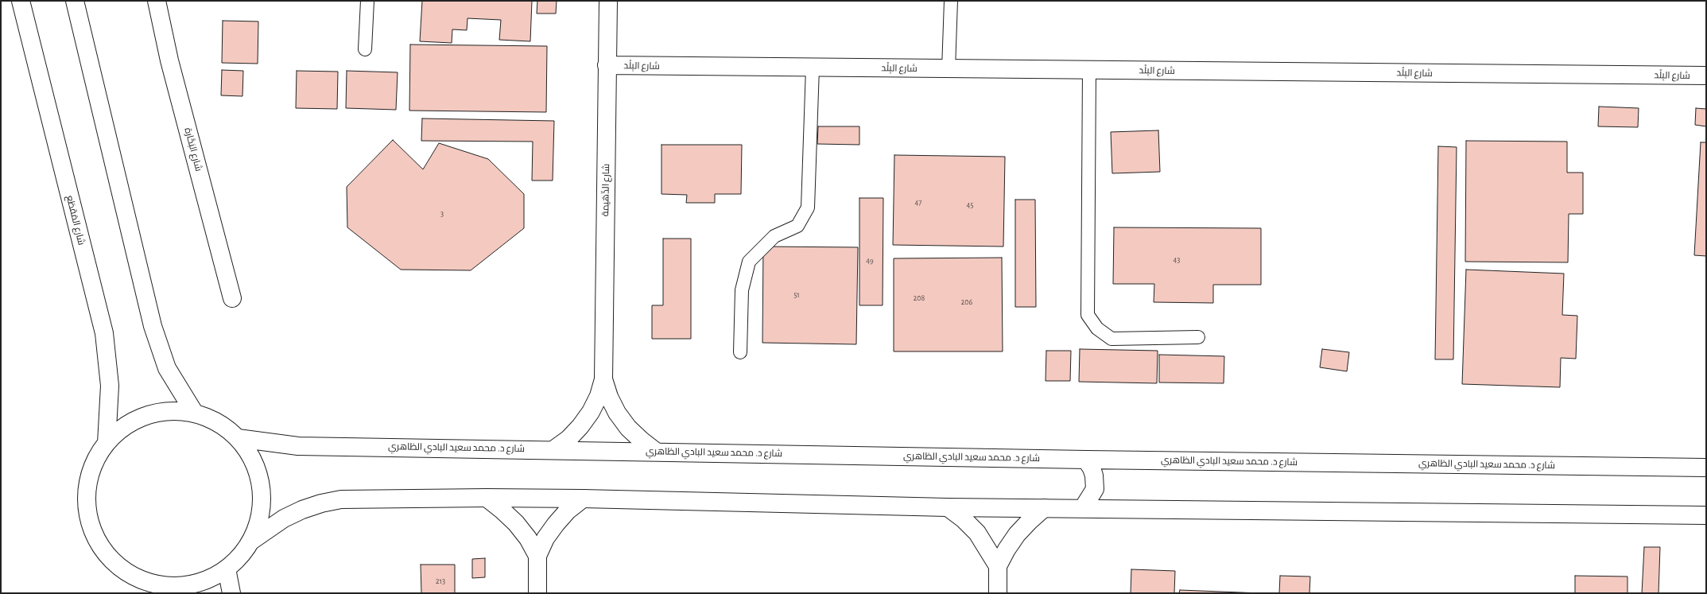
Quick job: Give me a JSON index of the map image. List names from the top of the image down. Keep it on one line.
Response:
{"streets":{"street":["شارع البِلْد","شارع البَحَّارة","شارع الدِّهَيمة","شارع المَقطَع","شارع د. محمد سعيد البادي الظاهري"]},"crossings":[["شارع البِلْد","شارع الدِّهَيمة"],["شارع الدِّهَيمة","شارع د. محمد سعيد البادي الظاهري"]],"house_numbers":["47","45","3","43","49","51","208","206","213"]}
